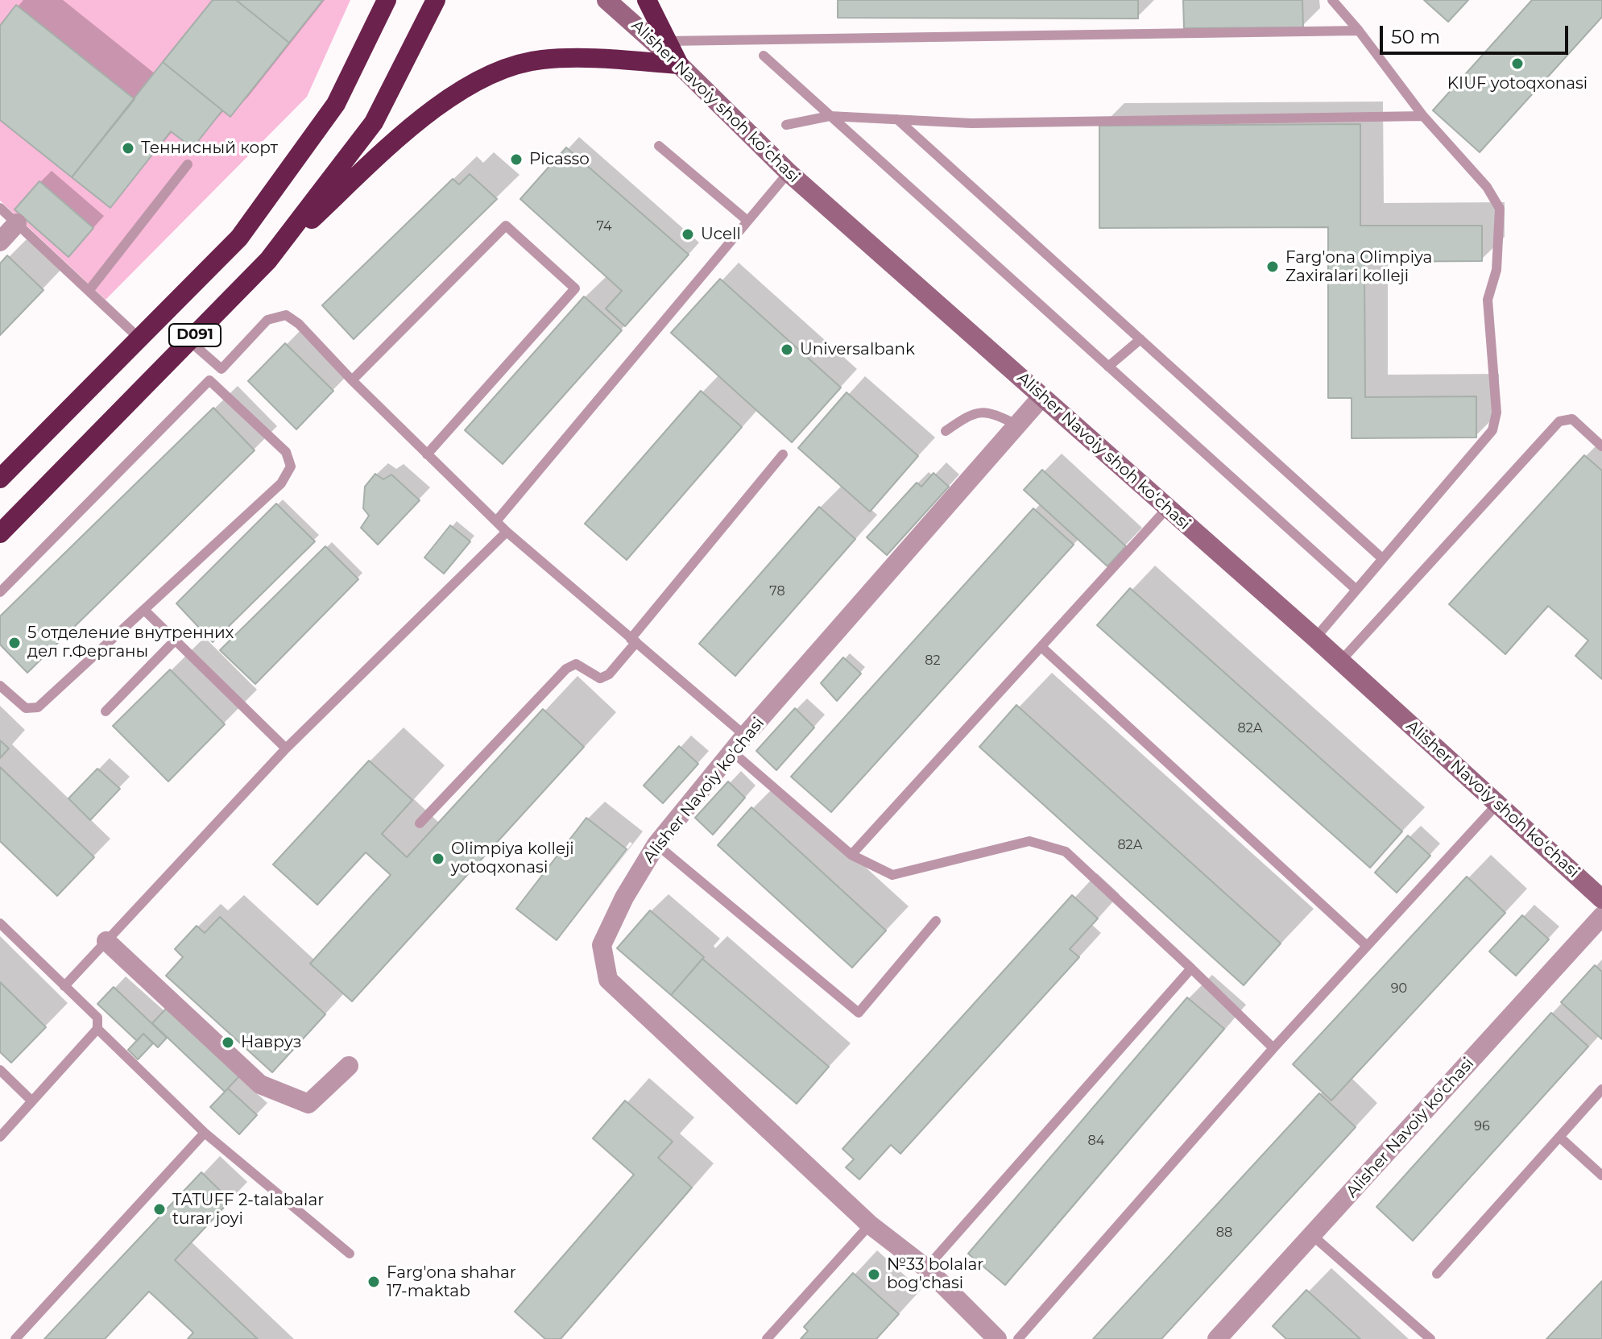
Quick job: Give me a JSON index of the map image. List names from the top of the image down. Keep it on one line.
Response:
{"streets":{"highway":["D091"],"street":["Alisher Navoiy shoh koʻchasi","Alisher Navoiy ko'chasi"]},"crossings":[["Alisher Navoiy shoh koʻchasi","Alisher Navoiy ko'chasi"]],"places":["KIUF yotoqxonasi","Теннисный корт","Picasso","Ucell","Farg'ona Olimpiya Zaxiralari kolleji","Universalbank","5 отделение внутренних дел г.Ферганы","Olimpiya kolleji yotoqxonasi","Навруз","TATUFF 2-talabalar turar joyi","№33 bolalar bog'chasi","Farg'ona shahar 17-maktab"],"house_numbers":["74","78","82","82A","82А","90","96","84","88"],"scale_bar":"50 m"}
